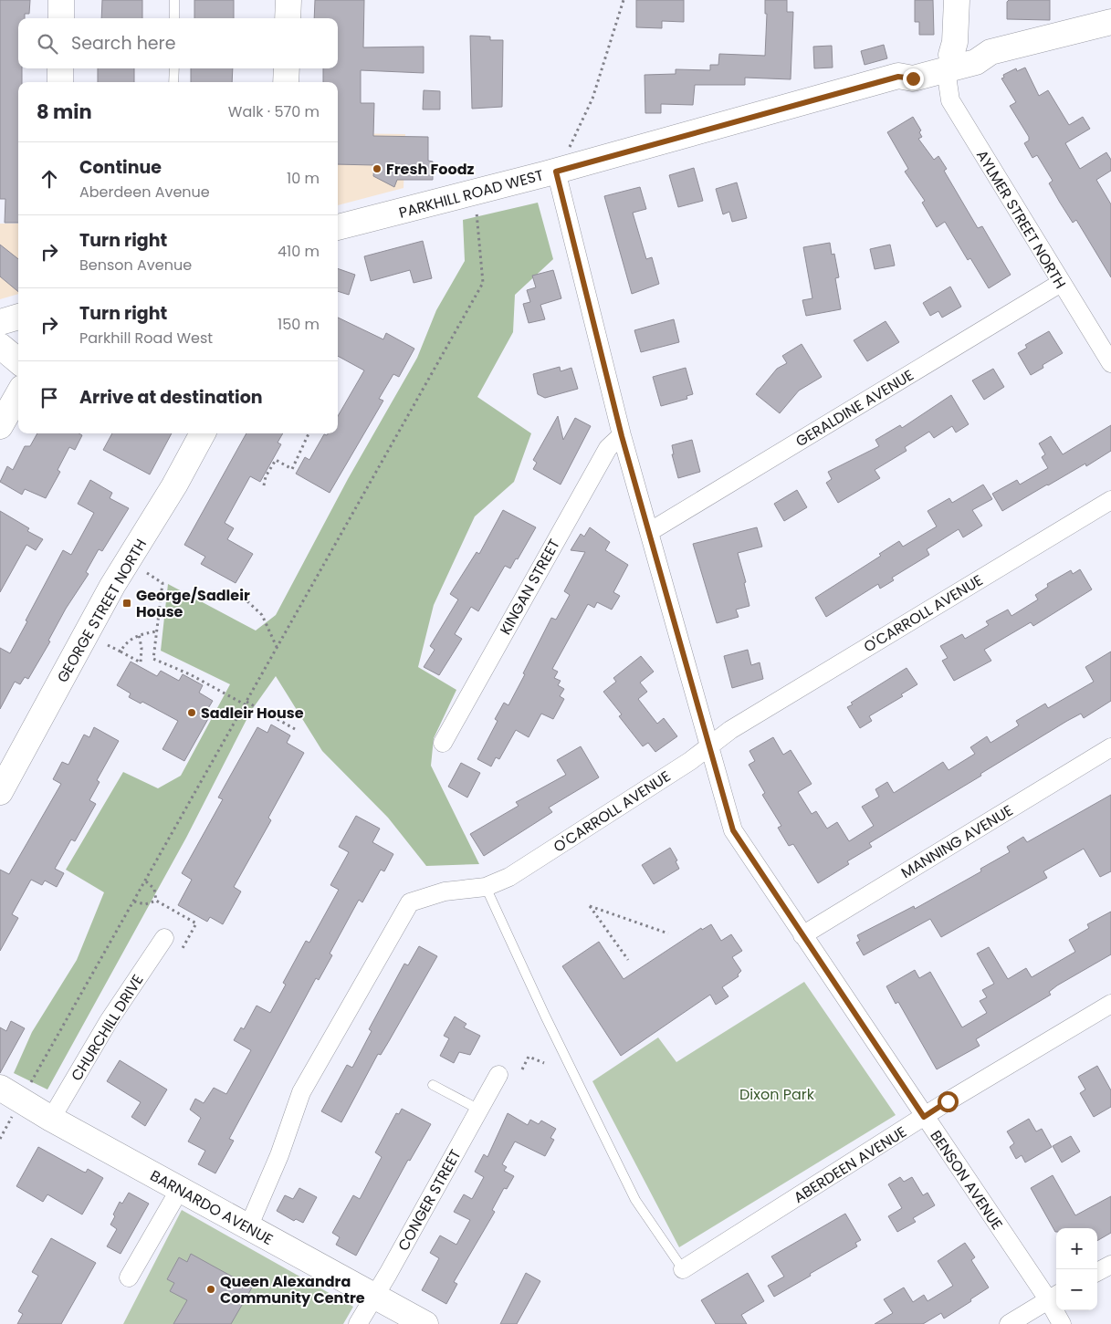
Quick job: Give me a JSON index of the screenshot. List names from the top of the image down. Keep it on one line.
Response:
{"streets":{"main road":["PARKHILL ROAD WEST","AYLMER STREET NORTH","GEORGE STREET NORTH","BARNARDO AVENUE"],"street":["GERALDINE AVENUE","KINGAN STREET","O'CARROLL AVENUE","MANNING AVENUE","CHURCHILL DRIVE","ABERDEEN AVENUE","BENSON AVENUE","CONGER STREET"]},"crossings":[["PARKHILL ROAD WEST","AYLMER STREET NORTH"],["PARKHILL ROAD WEST","BENSON AVENUE"],["AYLMER STREET NORTH","GERALDINE AVENUE"],["GERALDINE AVENUE","BENSON AVENUE"],["KINGAN STREET","BENSON AVENUE"],["O'CARROLL AVENUE","BENSON AVENUE"],["O'CARROLL AVENUE","BARNARDO AVENUE"],["MANNING AVENUE","BENSON AVENUE"],["CHURCHILL DRIVE","BARNARDO AVENUE"],["ABERDEEN AVENUE","BENSON AVENUE"],["CONGER STREET","BARNARDO AVENUE"]],"parks":["Dixon Park"],"places":{"other":["Fresh Foodz","Sadleir House","Queen Alexandra Community Centre"],"transit":["George/Sadleir House"]},"page":{"search":"Search here","heading":["8 min","Walk · 570 m"],"list":[["Continue","Aberdeen Avenue","10 m"],["Turn right","Benson Avenue","410 m"],["Turn right","Parkhill Road West","150 m"],"Arrive at destination"],"map_buttons":["+","−"]}}
